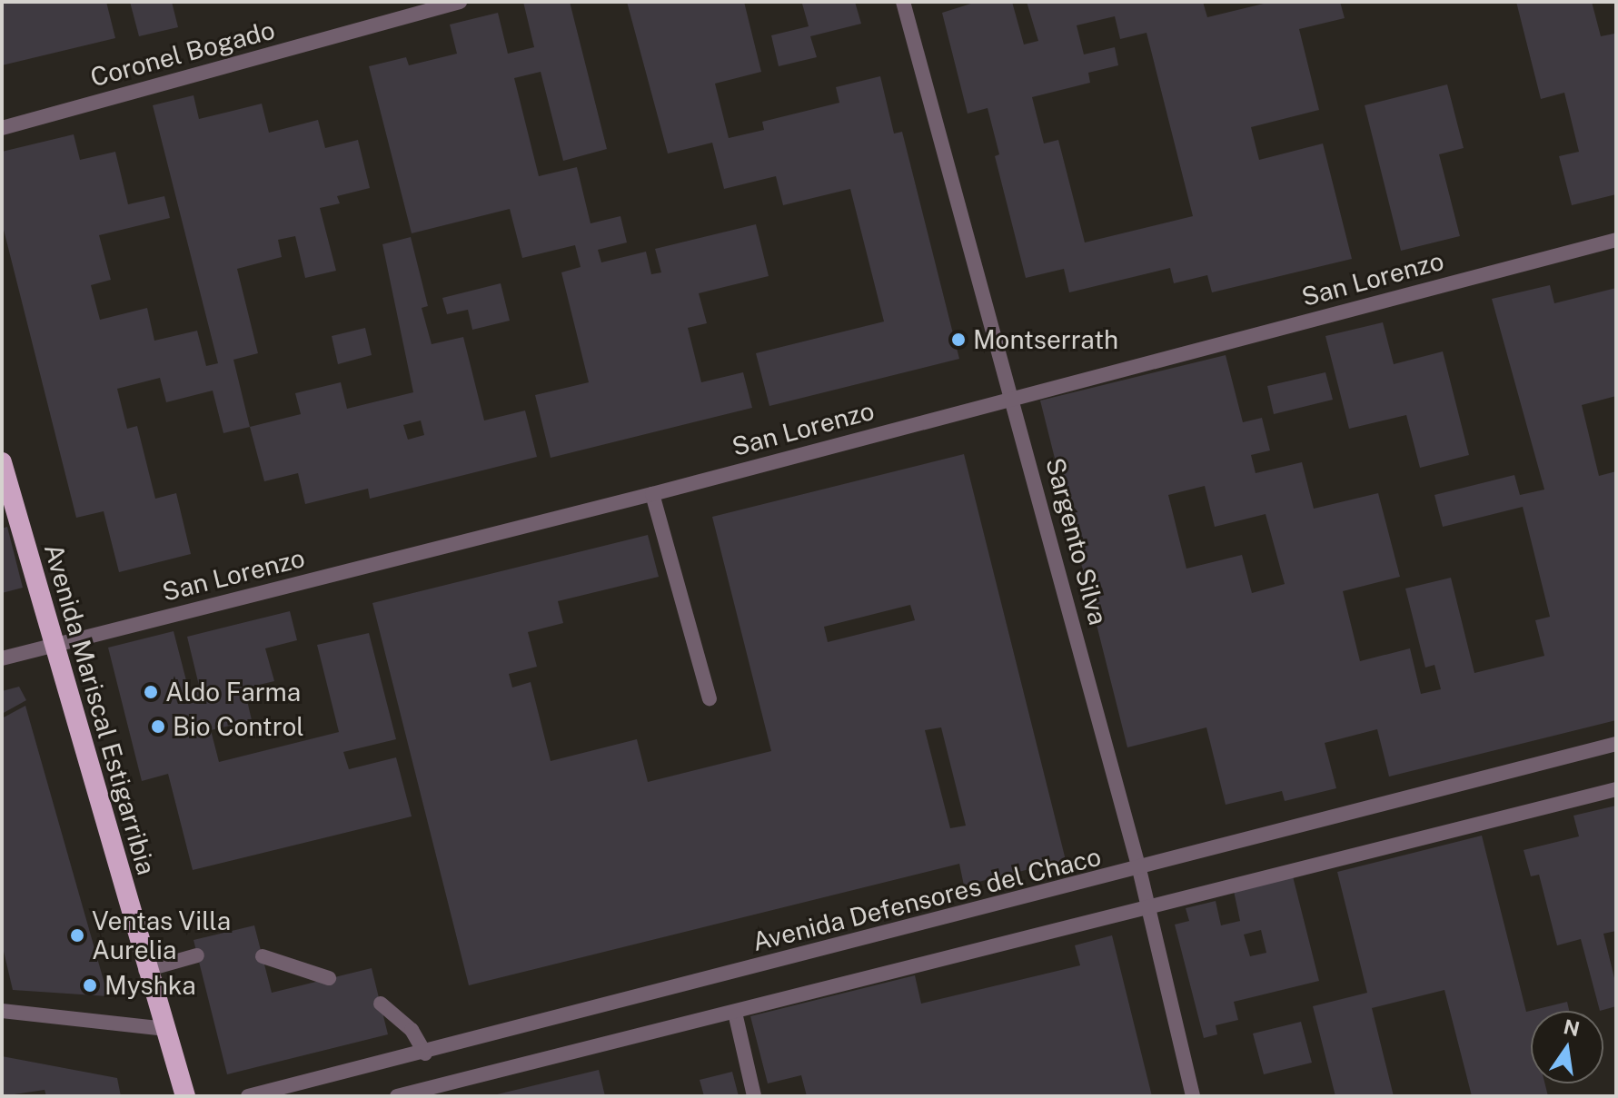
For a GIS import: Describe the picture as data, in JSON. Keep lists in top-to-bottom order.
{
  "streets": {
    "highway": ["Avenida Mariscal Estigarribia"],
    "street": [
      "Coronel Bogado",
      "San Lorenzo",
      "Sargento Silva",
      "Avenida Defensores del Chaco"
    ]
  },
  "crossings": [
    ["San Lorenzo", "Sargento Silva"],
    ["San Lorenzo", "Avenida Mariscal Estigarribia"],
    ["Sargento Silva", "Avenida Defensores del Chaco"]
  ],
  "places": [
    "Montserrath",
    "Aldo Farma",
    "Bio Control",
    "Ventas Villa Aurelia",
    "Myshka"
  ],
  "north": "top"
}
